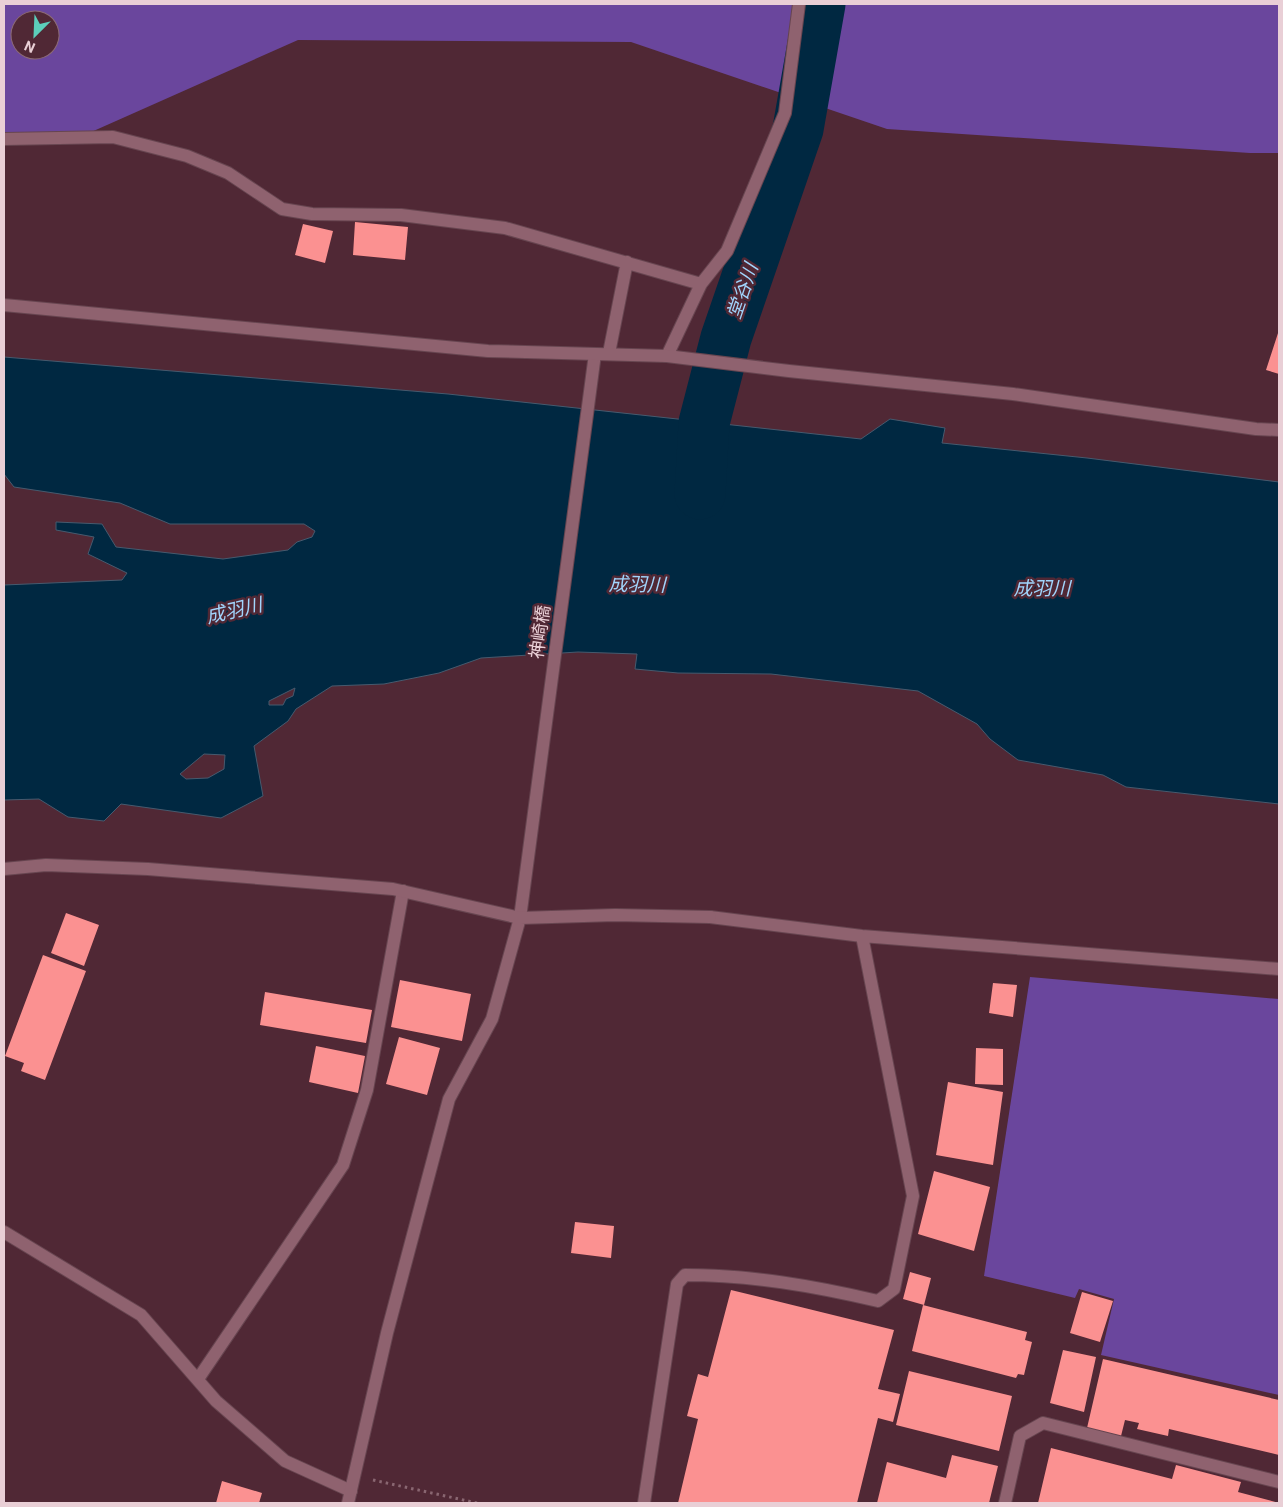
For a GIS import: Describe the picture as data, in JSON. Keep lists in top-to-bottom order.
{
  "streets": {
    "street": ["神崎橋"]
  },
  "water": ["堂谷川", "成羽川"],
  "north": "bottom left"
}
